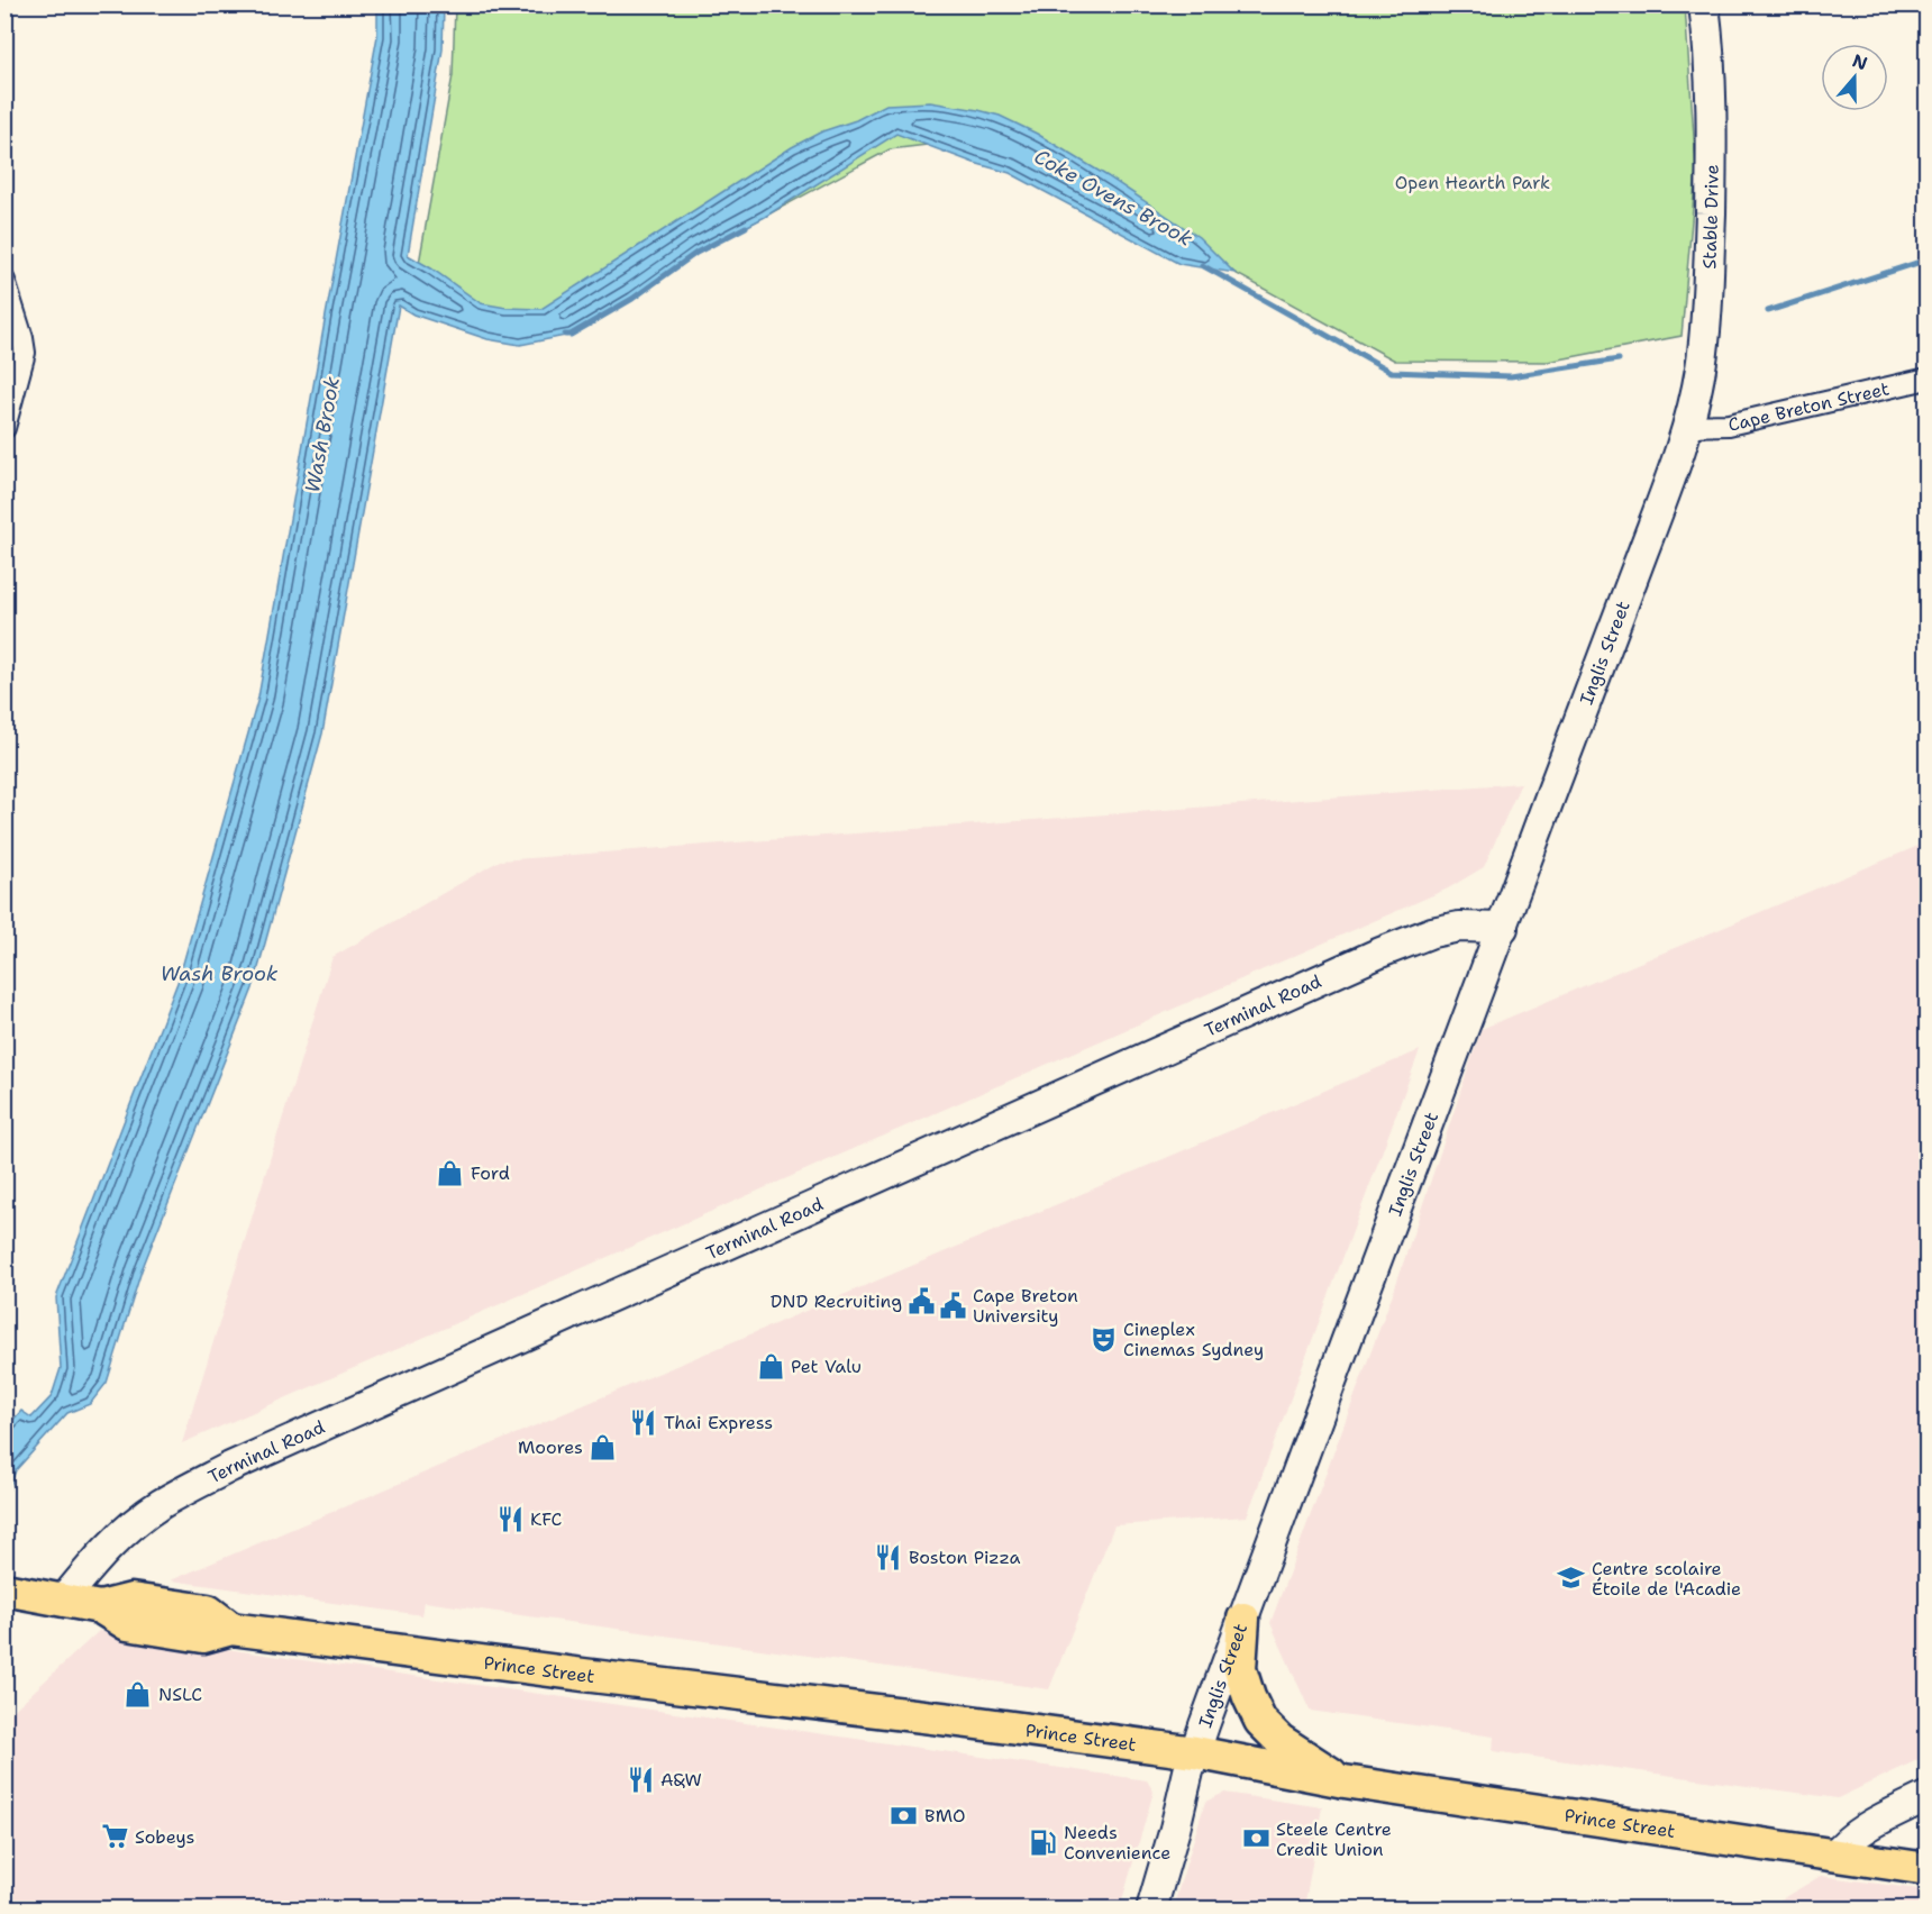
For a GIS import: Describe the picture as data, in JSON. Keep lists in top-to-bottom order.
{
  "streets": {
    "main road": ["Prince Street"],
    "street": [
      "Stable Drive",
      "Cape Breton Street",
      "Inglis Street",
      "Terminal Road"
    ]
  },
  "crossings": [
    ["Stable Drive", "Cape Breton Street"],
    ["Stable Drive", "Inglis Street"],
    ["Cape Breton Street", "Inglis Street"],
    ["Inglis Street", "Terminal Road"],
    ["Inglis Street", "Prince Street"],
    ["Terminal Road", "Prince Street"]
  ],
  "water": ["Coke Ovens Brook", "Wash Brook"],
  "parks": ["Open Hearth Park"],
  "places": {
    "shop": [
      "Ford",
      "Pet Valu",
      "Moores",
      "NSLC"
    ],
    "public building": ["DND Recruiting", "Cape Breton University"],
    "theatre": ["Cineplex Cinemas Sydney"],
    "restaurant": [
      "Thai Express",
      "KFC",
      "Boston Pizza",
      "A&W"
    ],
    "school or university": ["Centre scolaire Étoile de l'Acadie"],
    "bank": ["BMO", "Steele Centre Credit Union"],
    "supermarket": ["Sobeys"],
    "fuel station": ["Needs Convenience"]
  },
  "north": "top"
}
